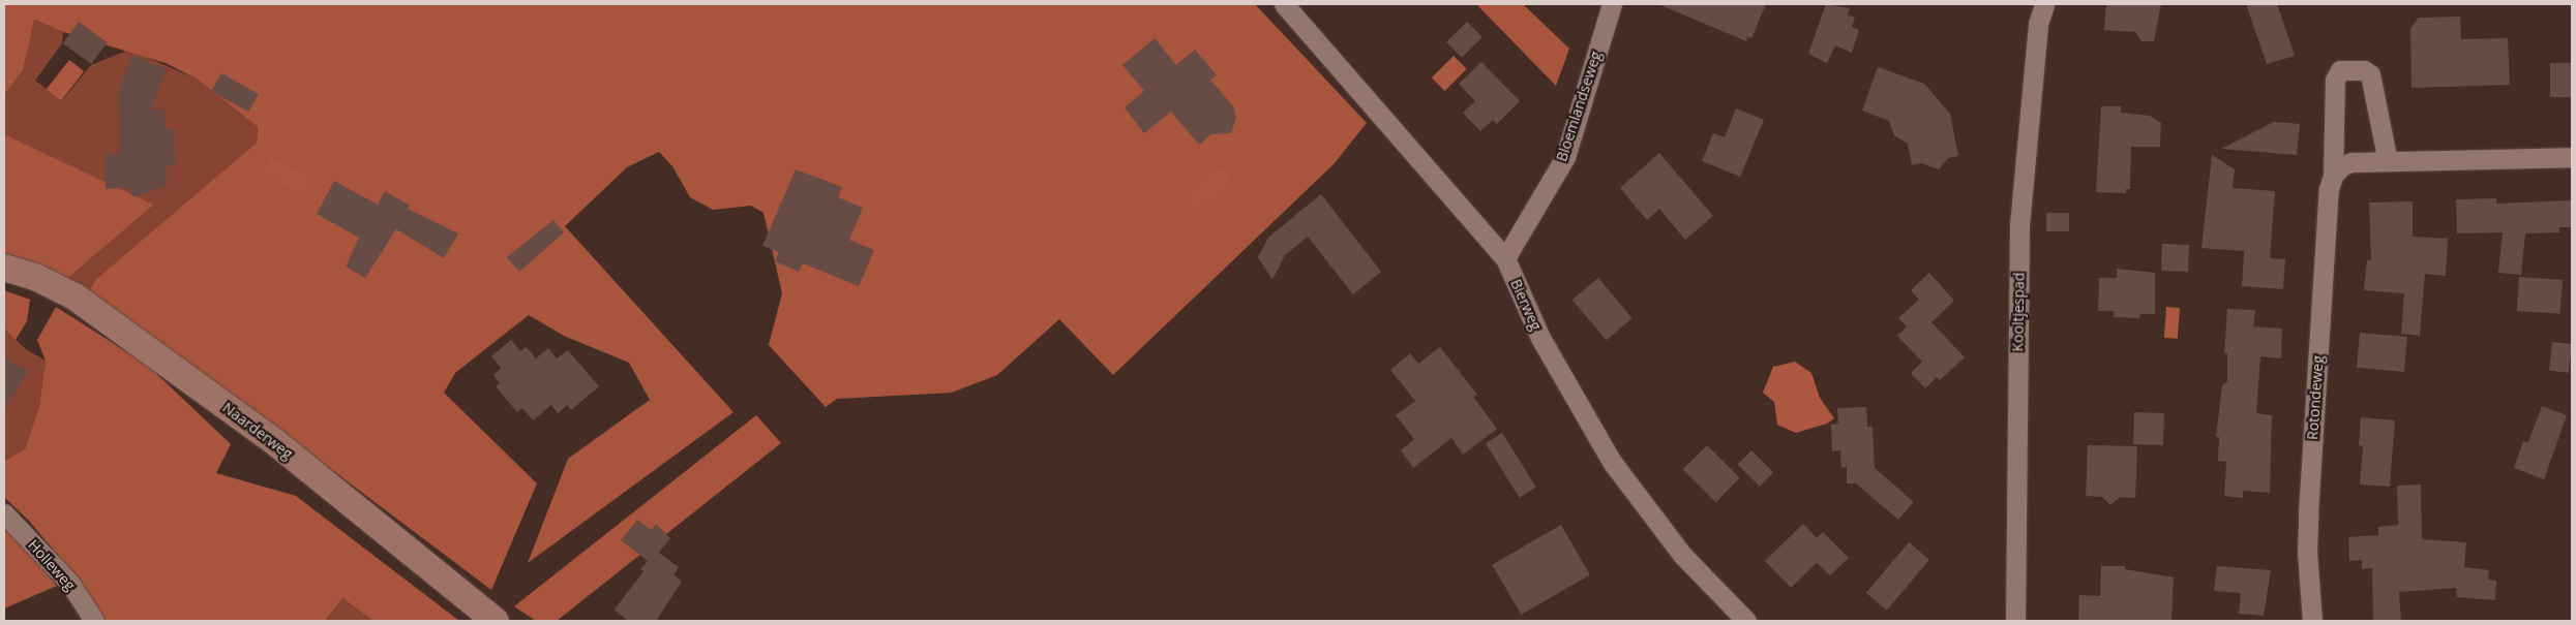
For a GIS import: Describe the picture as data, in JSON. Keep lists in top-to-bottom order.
{
  "streets": {
    "main road": ["Naarderweg"],
    "street": [
      "Bloemlandseweg",
      "Bierweg",
      "Kooltjespad",
      "Rotondeweg",
      "Holleweg"
    ]
  },
  "crossings": [
    ["Bloemlandseweg", "Bierweg"]
  ]
}
